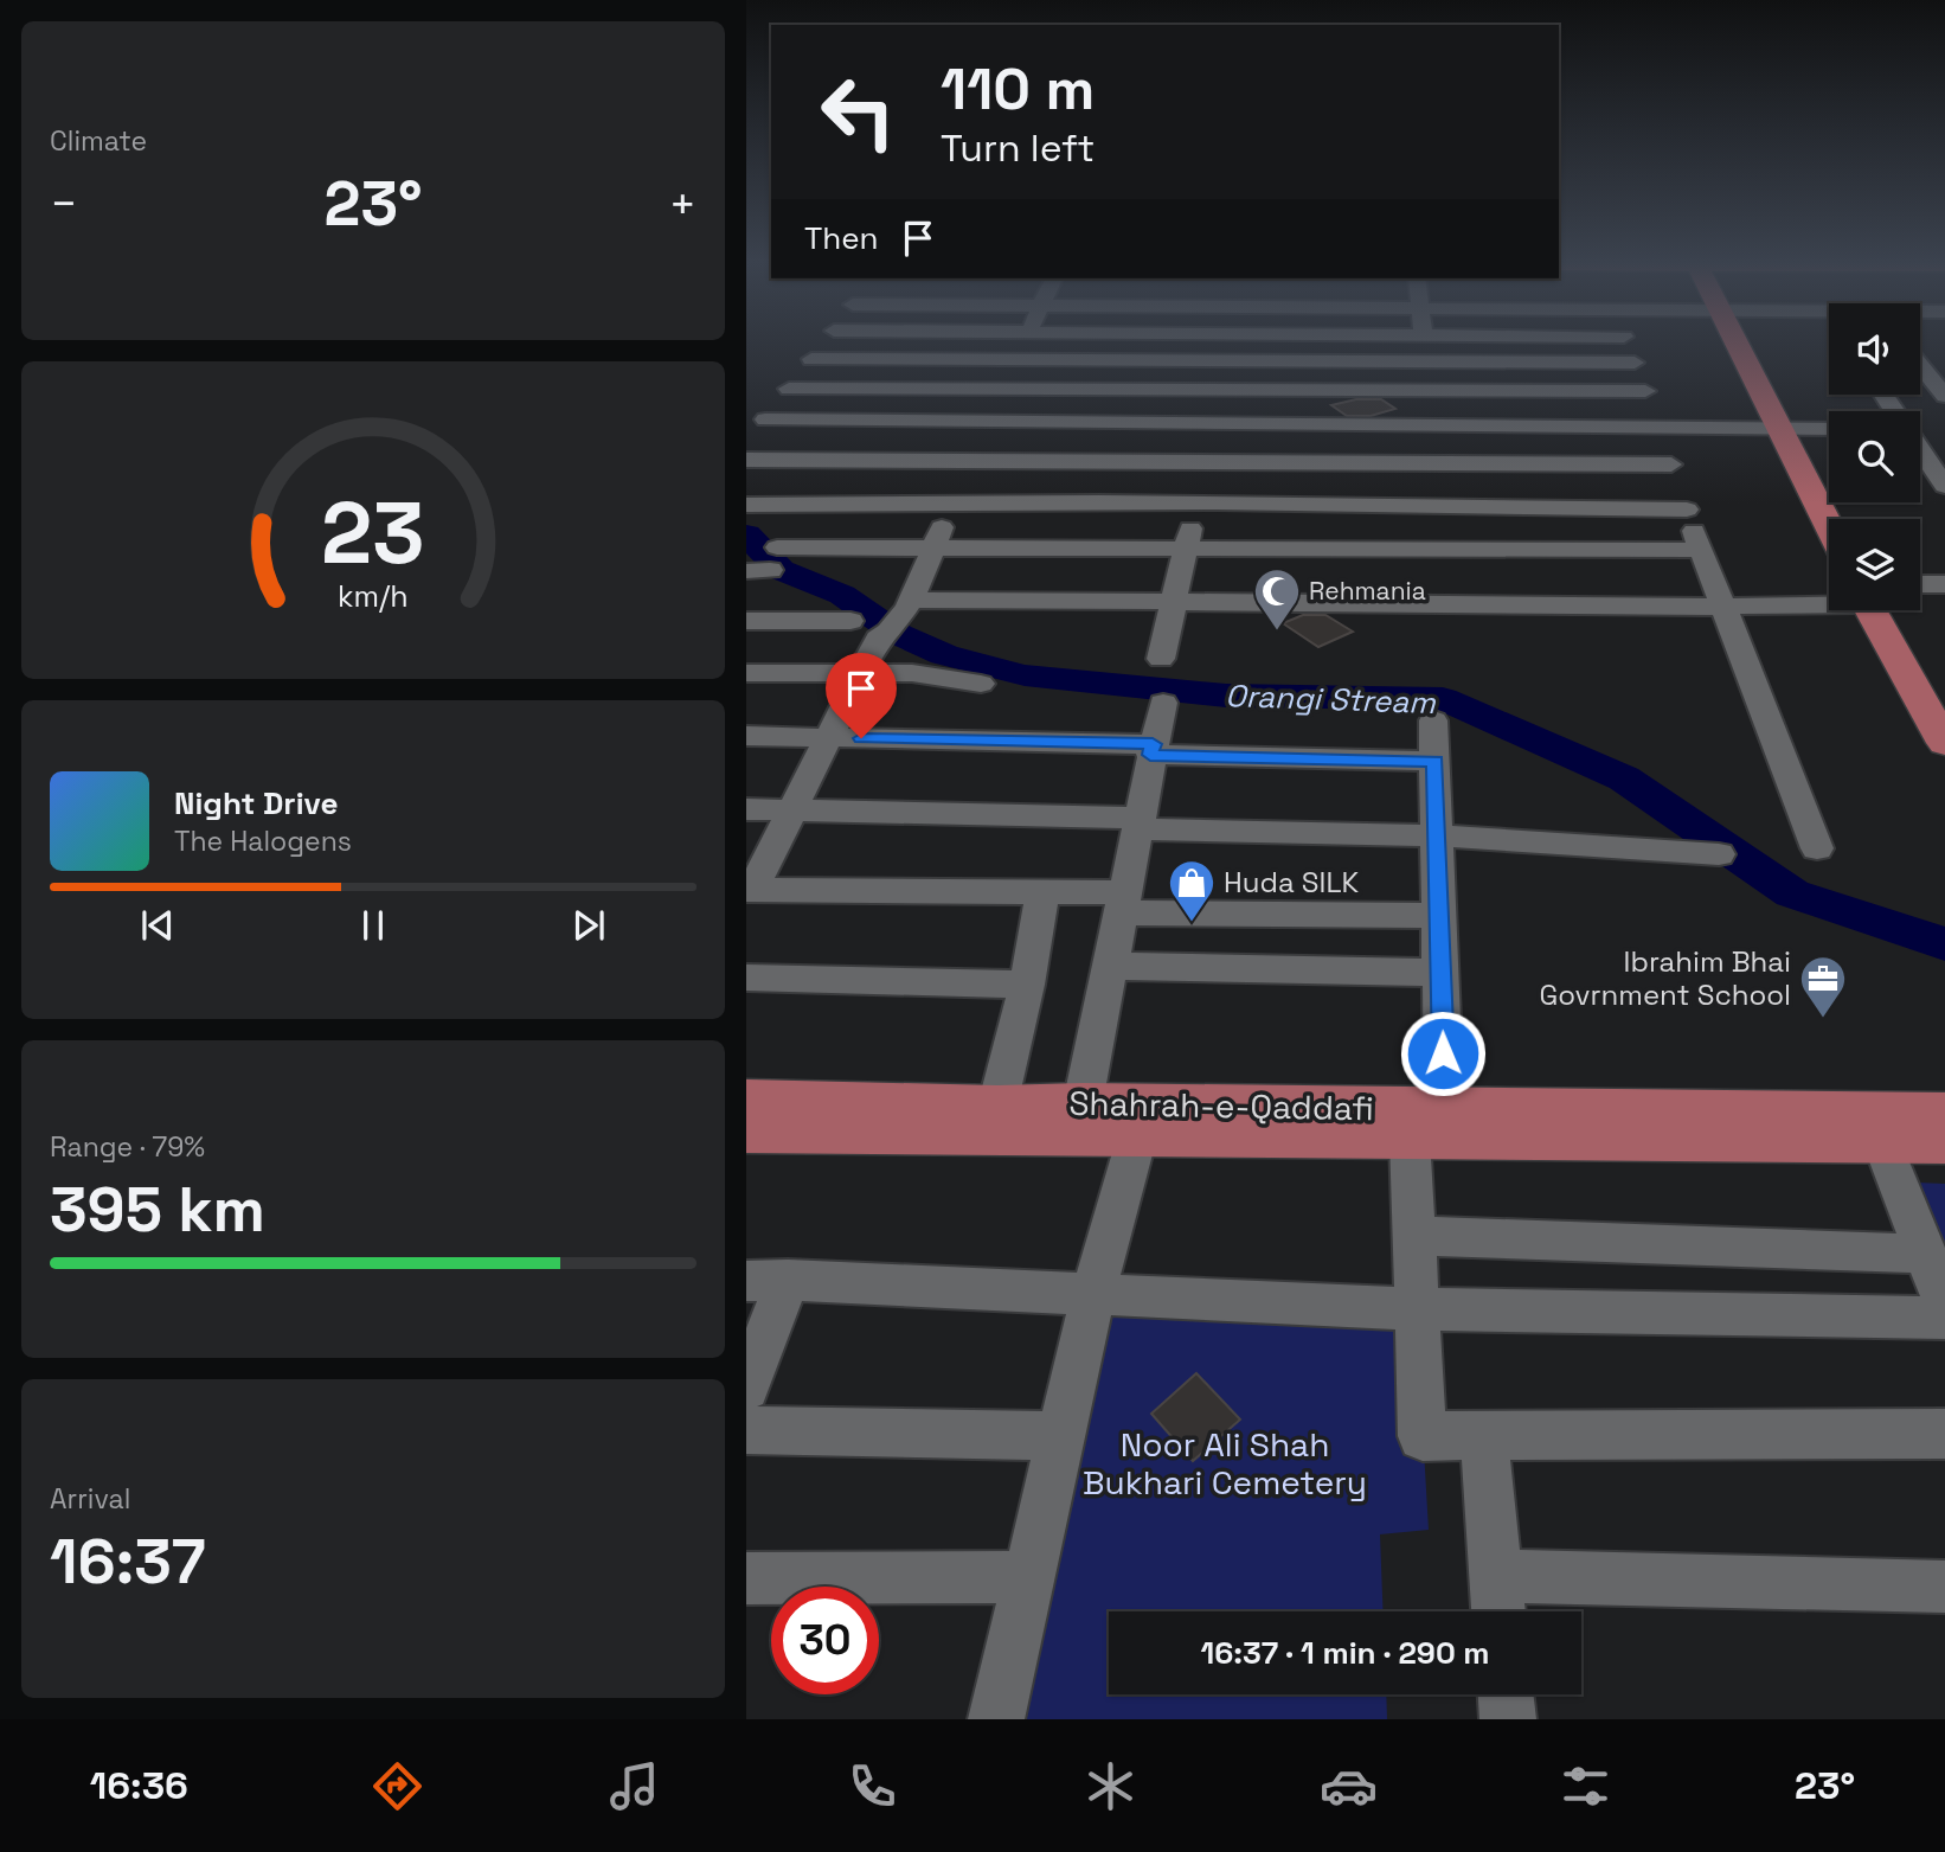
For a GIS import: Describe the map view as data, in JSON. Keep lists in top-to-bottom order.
{
  "streets": {
    "main road": ["Shahrah-e-Qaddafi"]
  },
  "water": ["Orangi Stream"],
  "parks": ["Noor Ali Shah Bukhari Cemetery"],
  "places": {
    "mosque": ["Rehmania"],
    "shop": ["Huda SILK"],
    "office": ["Ibrahim Bhai Govrnment School"]
  },
  "page": {
    "tile": [
      "Climate",
      ["Range · 79%", "395 km"],
      ["Arrival", "16:37"]
    ],
    "turn": ["110 m", "Turn left"],
    "heat": ["−", "23°", "+"],
    "then": "Then",
    "song": ["Night Drive", "The Halogens"],
    "limit": "30",
    "trip": "16:37 · 1 min · 290 m",
    "tabs": ["16:36", "23°"],
    "gauge": ["23", "km/h"]
  }
}
